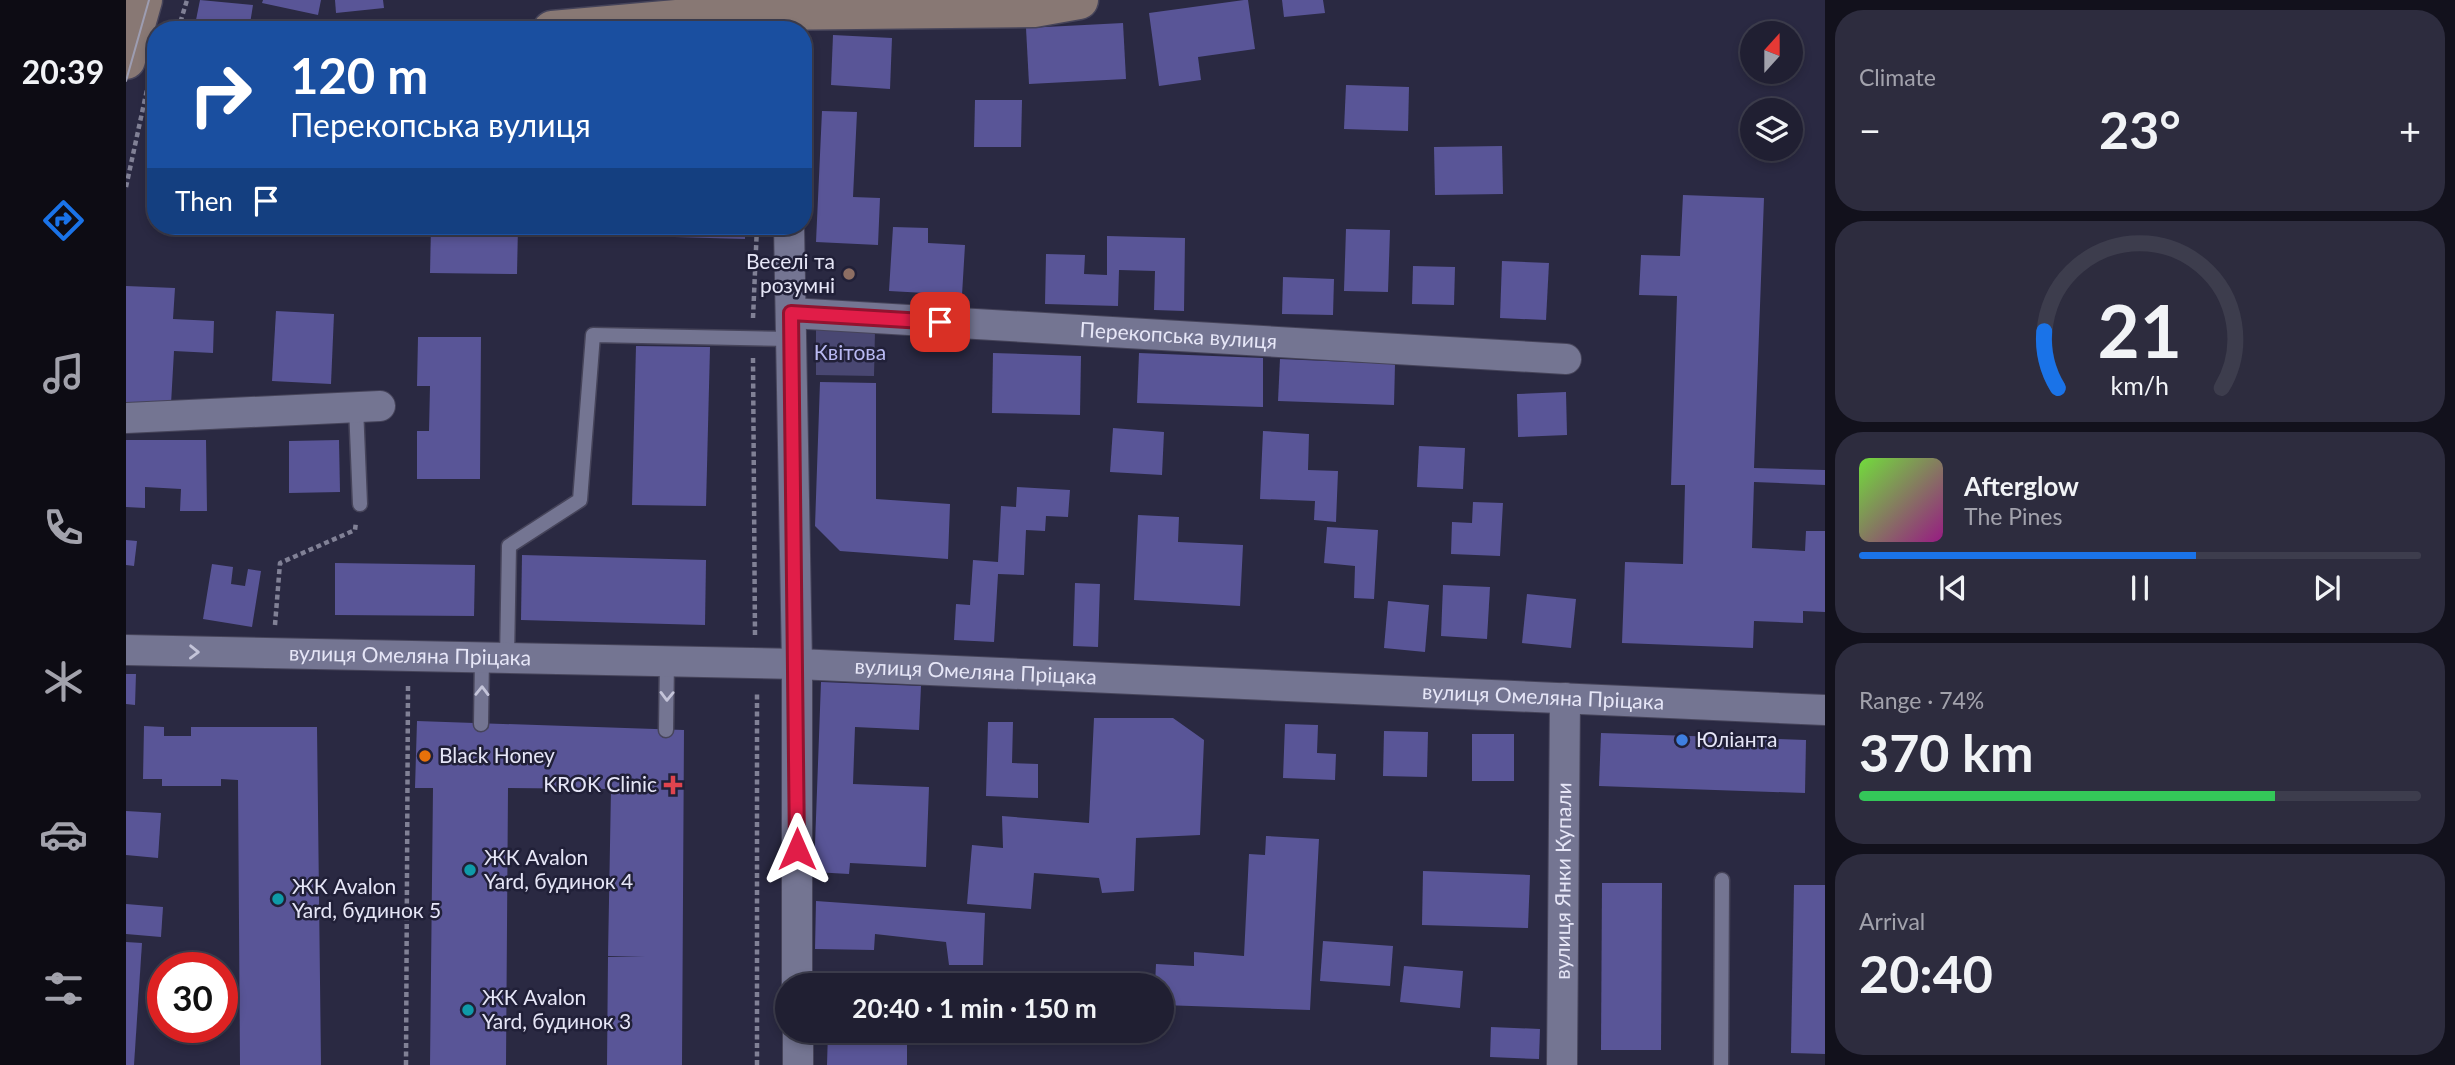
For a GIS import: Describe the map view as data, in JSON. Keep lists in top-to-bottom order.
{
  "streets": {
    "street": ["Перекопська вулиця", "вулиця Омеляна Пріцака", "вулиця Янки Купали"]
  },
  "crossings": [
    ["вулиця Омеляна Пріцака", "вулиця Янки Купали"]
  ],
  "parks": ["Квітова"],
  "places": {
    "other": [
      "Веселі та розумні",
      "Юліанта",
      "Black Honey",
      "ЖК Avalon Yard, будинок 4",
      "ЖК Avalon Yard, будинок 5",
      "ЖК Avalon Yard, будинок 3"
    ],
    "health": ["KROK Clinic"]
  },
  "north": "top",
  "page": {
    "tabs": "20:39",
    "tile": [
      "Climate",
      ["Range · 74%", "370 km"],
      ["Arrival", "20:40"]
    ],
    "turn": ["120 m", "Перекопська вулиця"],
    "heat": ["−", "23°", "+"],
    "then": "Then",
    "song": ["Afterglow", "The Pines"],
    "limit": "30",
    "trip": "20:40 · 1 min · 150 m",
    "gauge": ["21", "km/h"]
  }
}
